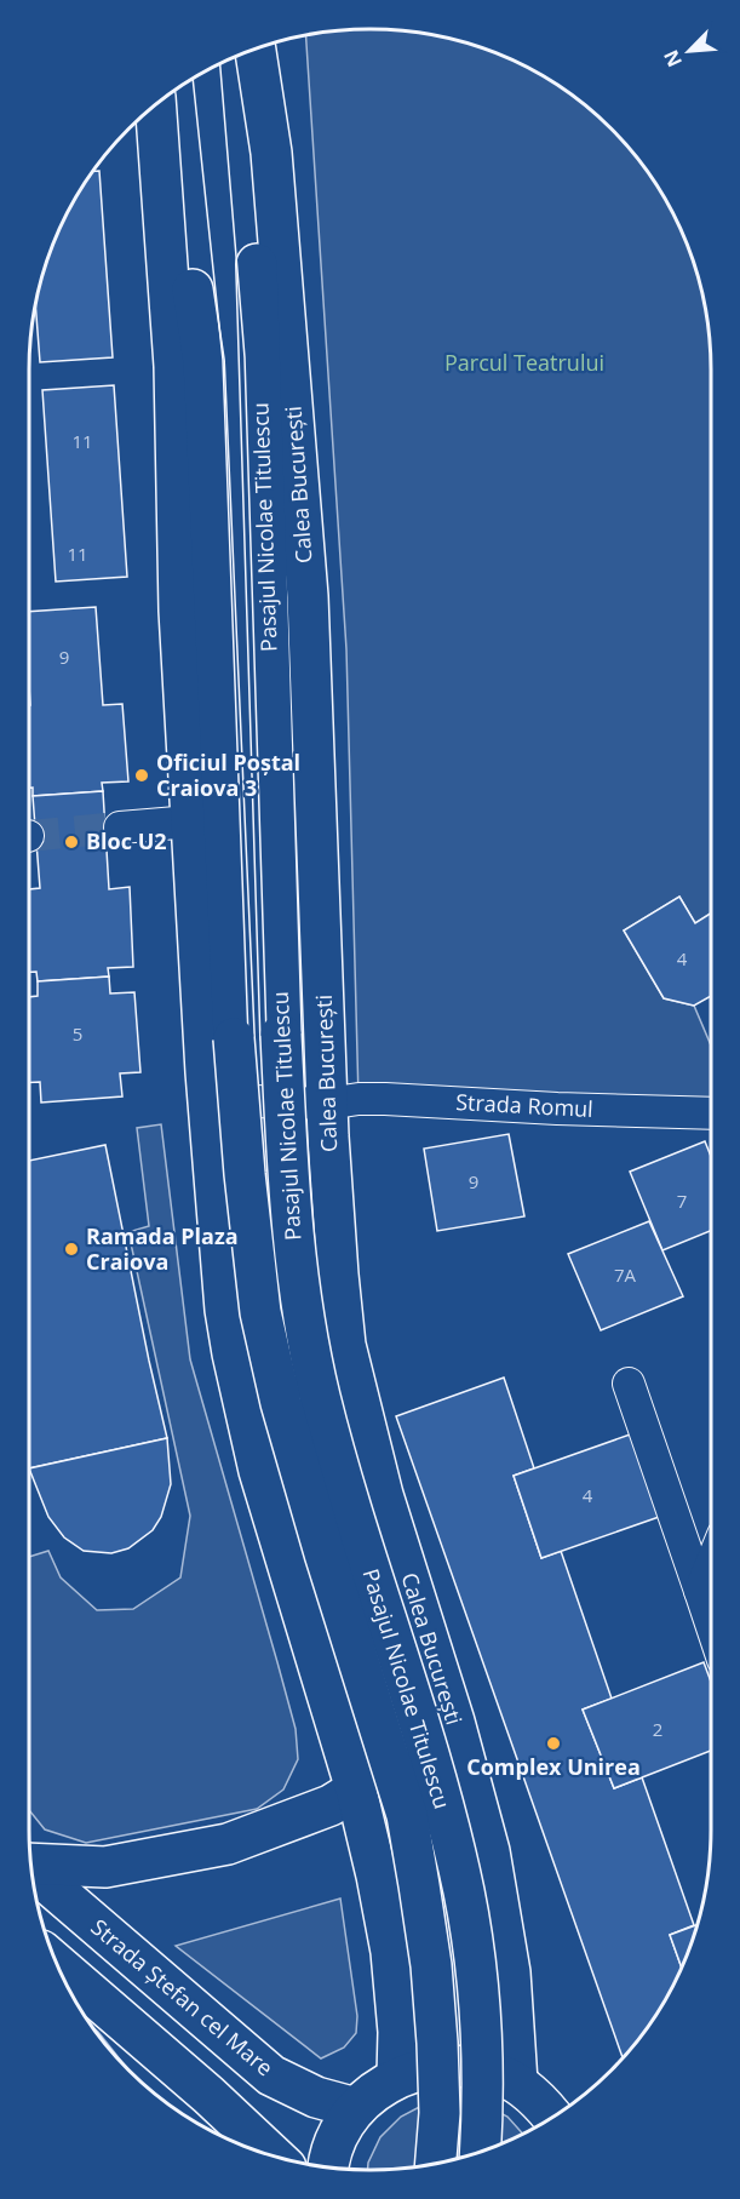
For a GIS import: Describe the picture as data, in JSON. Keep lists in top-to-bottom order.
{
  "streets": {
    "main road": ["Calea București", "Pasajul Nicolae Titulescu", "Strada Ștefan cel Mare"],
    "street": ["Strada Romul"]
  },
  "crossings": [
    ["Calea București", "Strada Romul"]
  ],
  "parks": ["Parcul Teatrului"],
  "places": [
    "Oficiul Poștal Craiova 3",
    "Bloc U2",
    "Ramada Plaza Craiova",
    "Complex Unirea"
  ],
  "house_numbers": [
    "11",
    "11",
    "9",
    "4",
    "5",
    "9",
    "7",
    "7A",
    "4",
    "2"
  ],
  "north": "bottom left"
}
